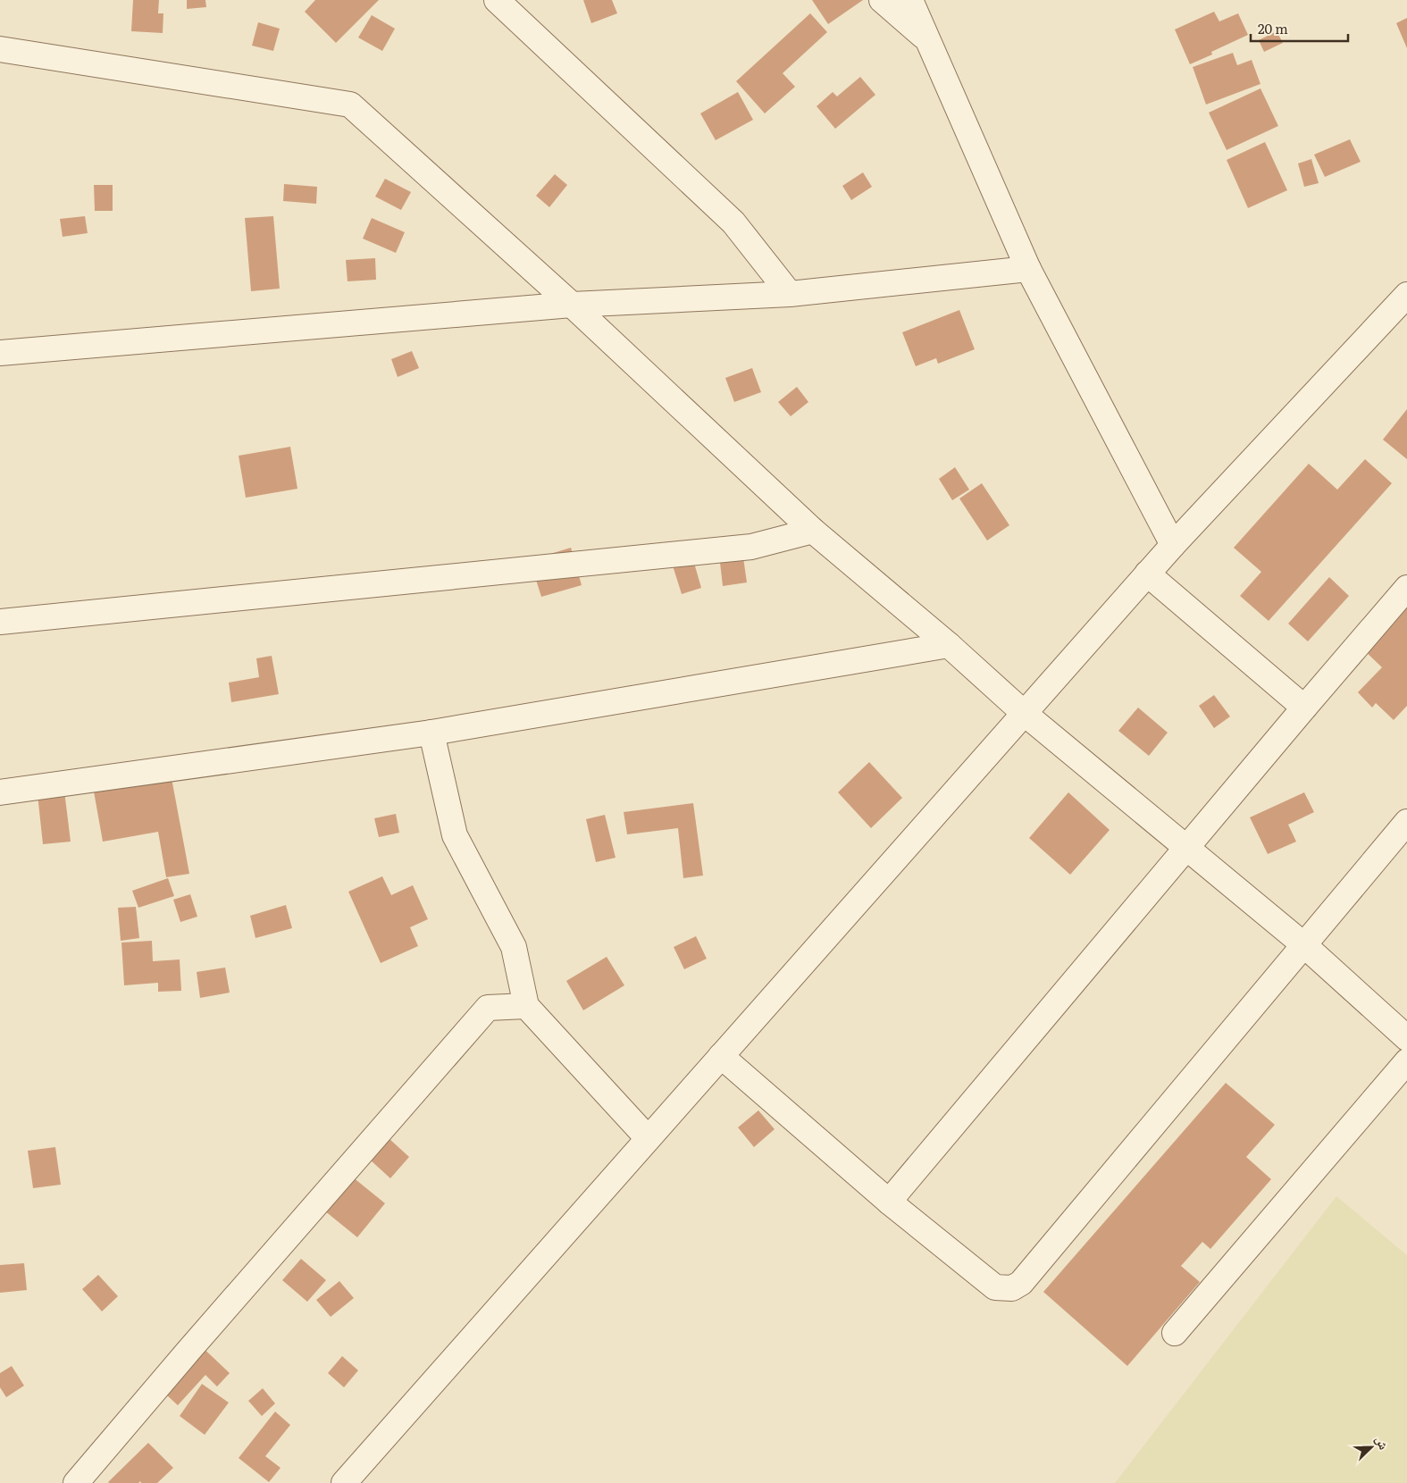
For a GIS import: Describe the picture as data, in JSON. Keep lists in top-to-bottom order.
{
  "scale_bar": "20 m",
  "north": "top right"
}
